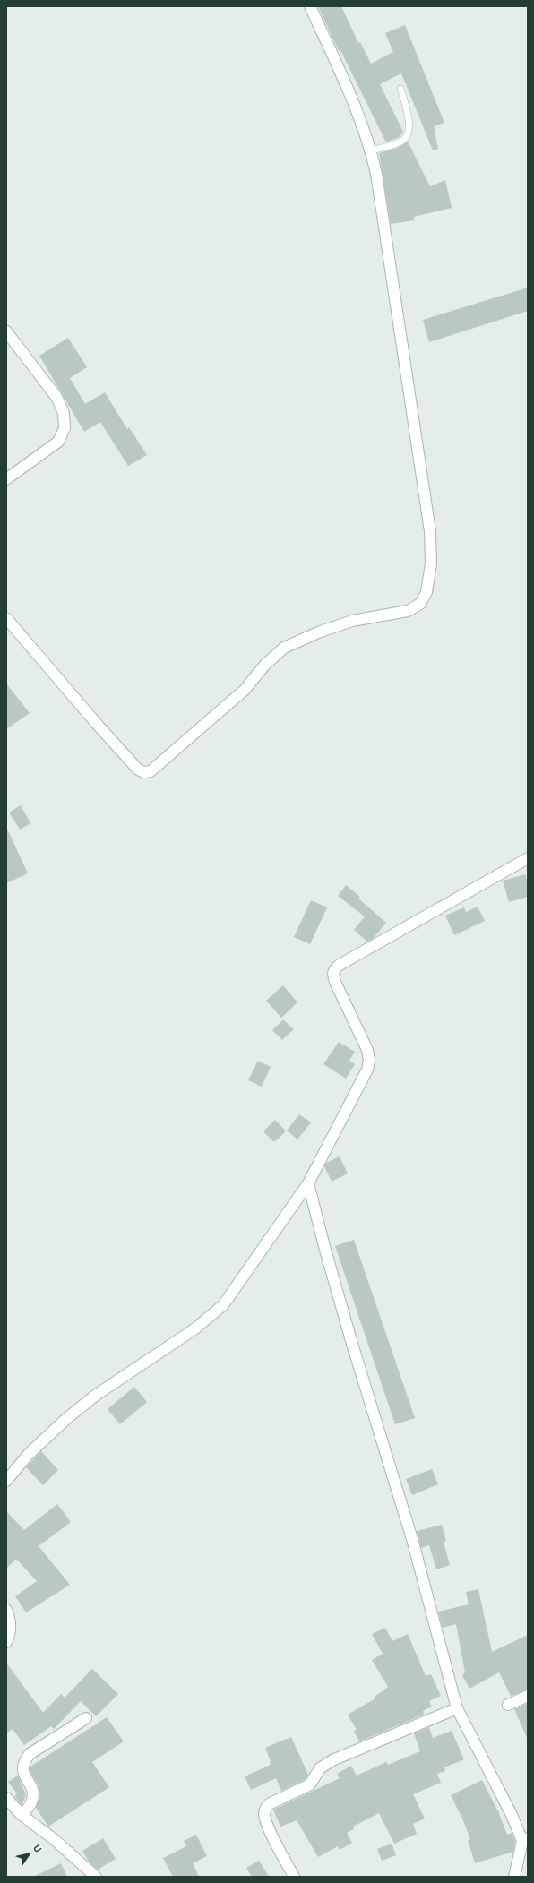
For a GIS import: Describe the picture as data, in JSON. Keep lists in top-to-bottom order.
{
  "north": "top right"
}
